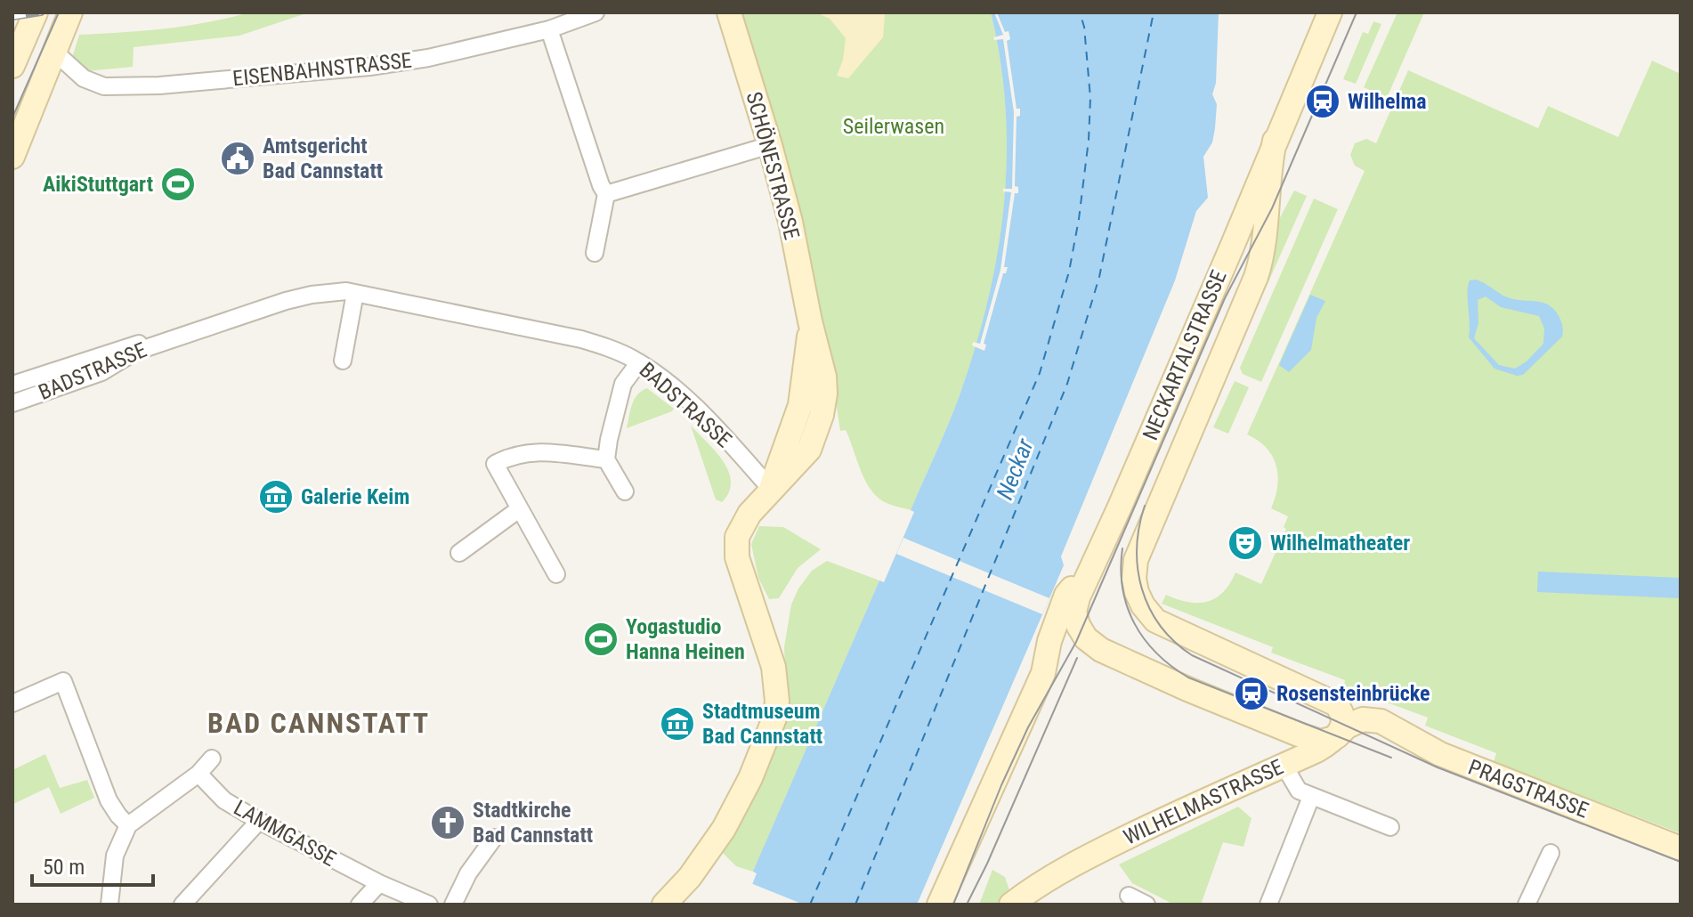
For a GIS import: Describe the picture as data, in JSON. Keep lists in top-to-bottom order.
{
  "streets": {
    "main road": [
      "SCHÖNESTRASSE",
      "NECKARTALSTRASSE",
      "PRAGSTRASSE",
      "WILHELMASTRASSE"
    ],
    "street": ["EISENBAHNSTRASSE", "BADSTRASSE", "LAMMGASSE"]
  },
  "crossings": [
    ["SCHÖNESTRASSE", "BADSTRASSE"],
    ["NECKARTALSTRASSE", "PRAGSTRASSE"],
    ["NECKARTALSTRASSE", "WILHELMASTRASSE"]
  ],
  "districts": ["BAD CANNSTATT"],
  "water": ["Neckar"],
  "parks": ["Seilerwasen"],
  "places": {
    "station": ["Wilhelma", "Rosensteinbrücke"],
    "public building": ["Amtsgericht Bad Cannstatt"],
    "sports": ["AikiStuttgart", "Yogastudio Hanna Heinen"],
    "museum": ["Galerie Keim", "Stadtmuseum Bad Cannstatt"],
    "theatre": ["Wilhelmatheater"],
    "church": ["Stadtkirche Bad Cannstatt"]
  },
  "scale_bar": "50 m"
}
